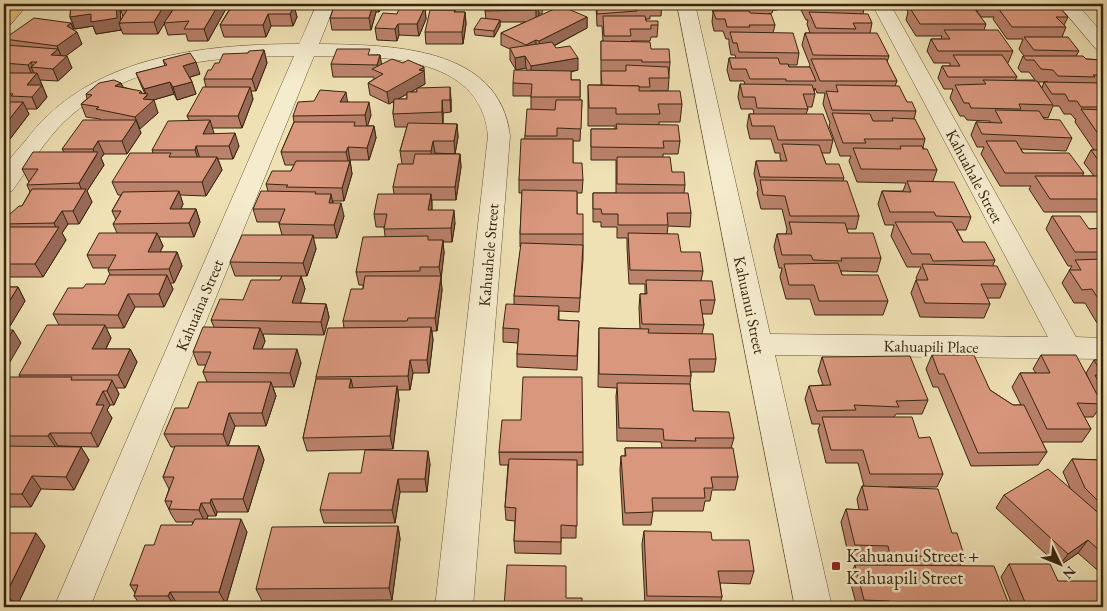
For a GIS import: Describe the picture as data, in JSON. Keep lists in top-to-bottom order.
{
  "streets": {
    "street": [
      "Kahuahale Street",
      "Kahuahele Street",
      "Kahuaina Street",
      "Kahuanui Street",
      "Kahuapili Place"
    ]
  },
  "crossings": [
    ["Kahuahale Street", "Kahuapili Place"],
    ["Kahuahele Street", "Kahuaina Street"],
    ["Kahuanui Street", "Kahuapili Place"]
  ],
  "places": {
    "transit": ["Kahuanui Street + Kahuapili Street"]
  },
  "north": "bottom right"
}
